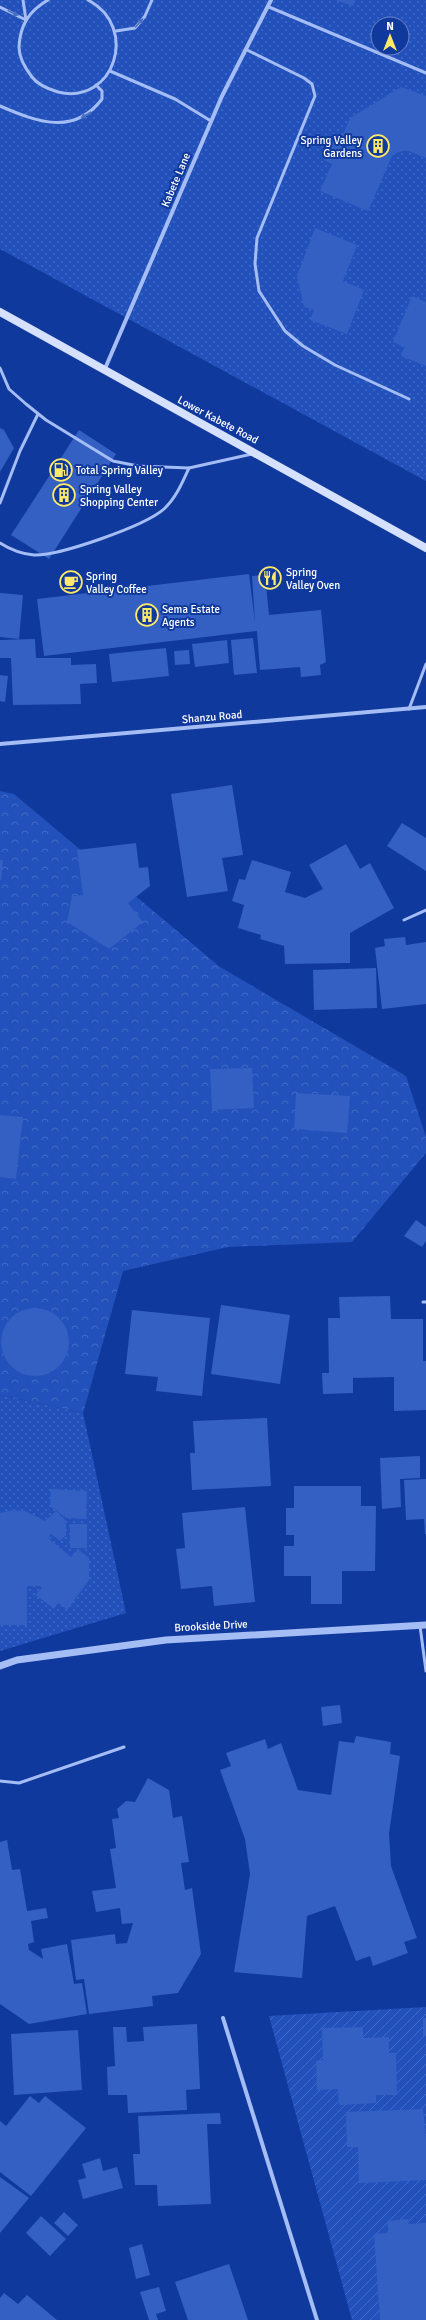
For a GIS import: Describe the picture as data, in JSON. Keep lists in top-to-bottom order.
{
  "streets": {
    "main road": ["Lower Kabete Road"],
    "street": ["Kabete Lane", "Shanzu Road", "Brookside Drive"]
  },
  "crossings": [
    ["Kabete Lane", "Lower Kabete Road"]
  ],
  "places": {
    "building": ["Spring Valley Gardens", "Spring Valley Shopping Center", "Sema Estate Agents"],
    "fuel station": ["Total Spring Valley"],
    "restaurant": ["Spring Valley Oven"],
    "cafe": ["Spring Valley Coffee"]
  },
  "north": "top"
}
